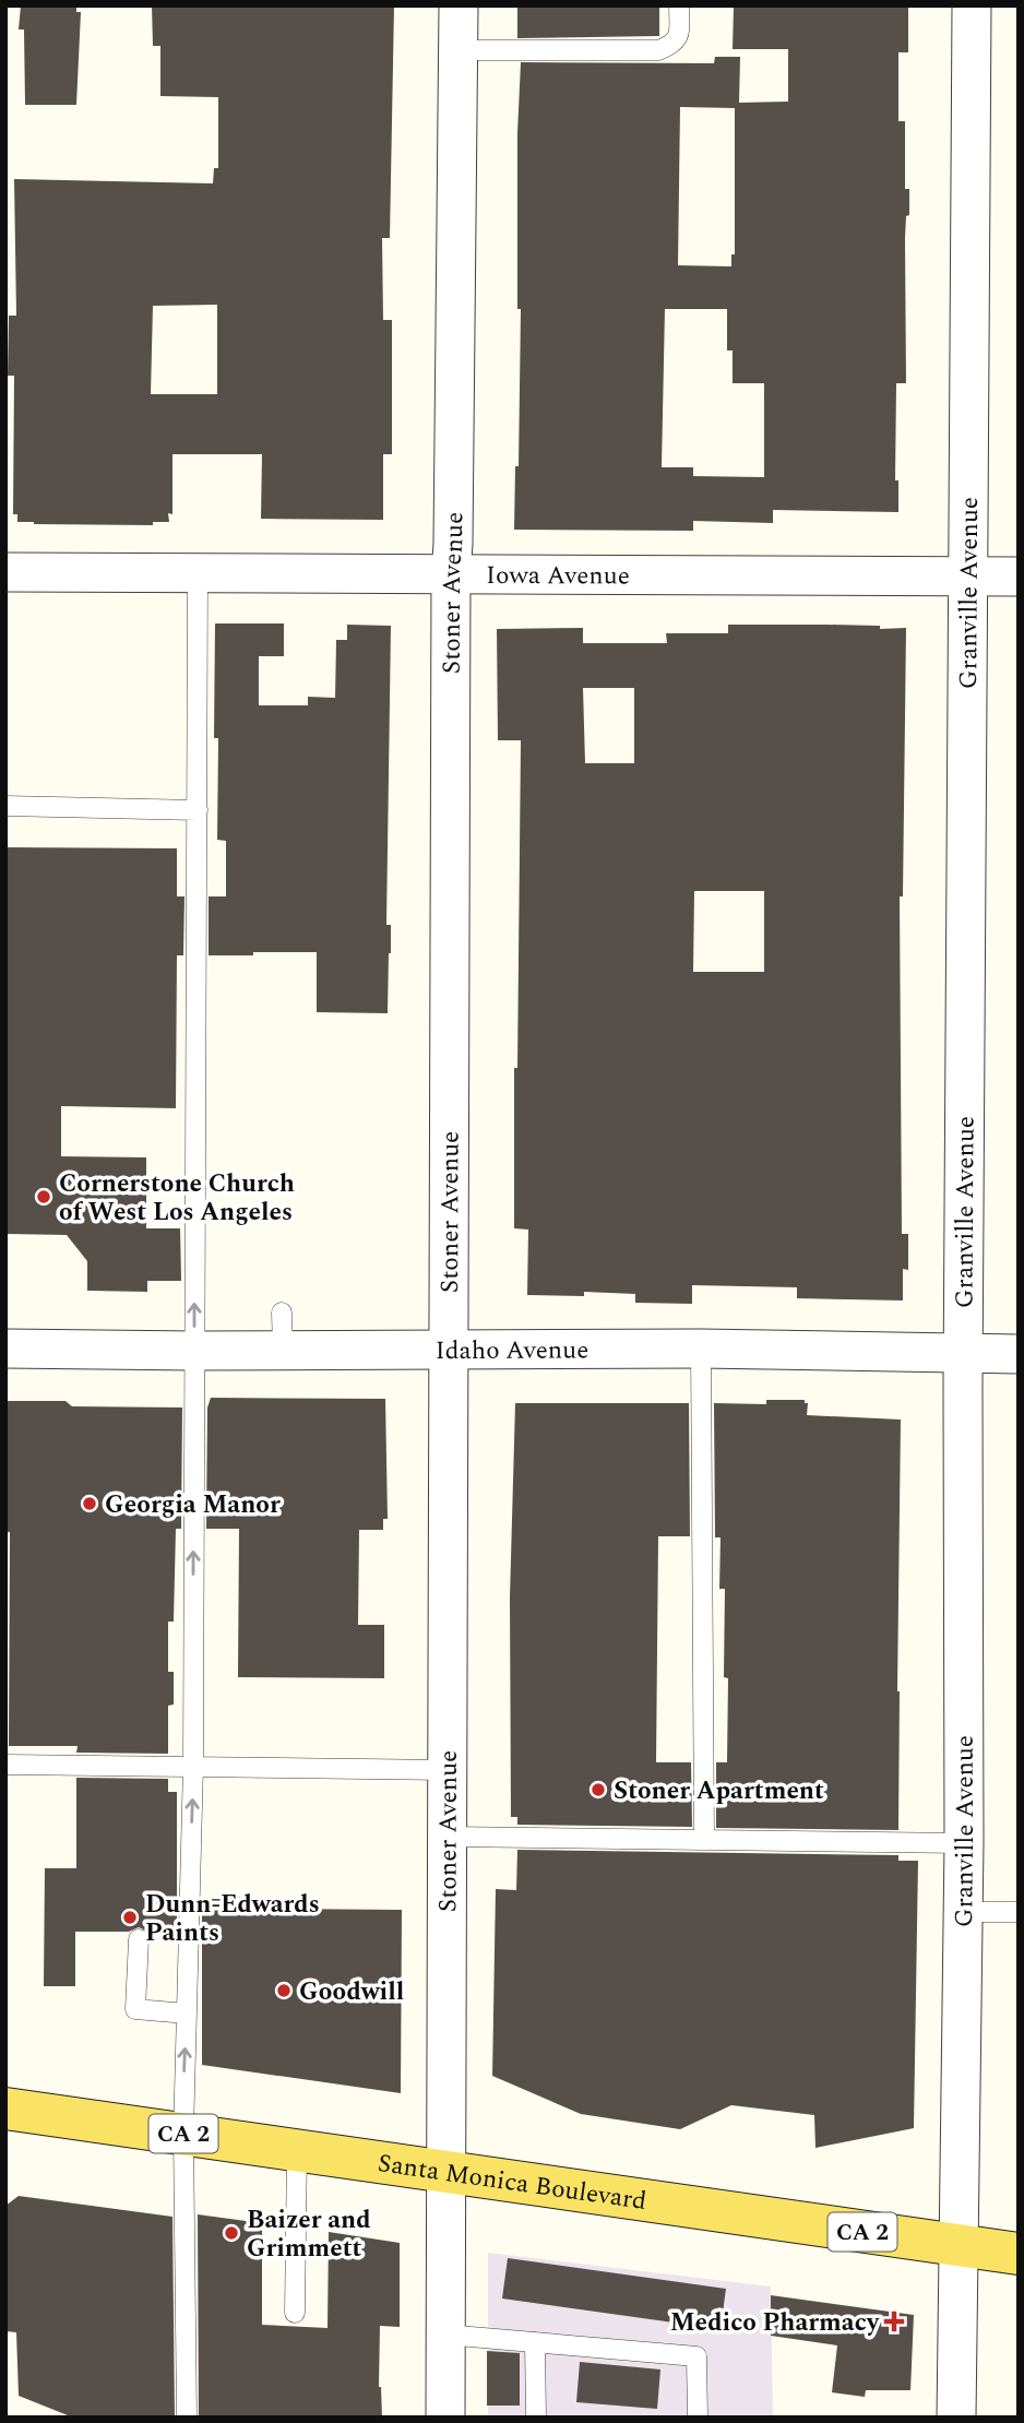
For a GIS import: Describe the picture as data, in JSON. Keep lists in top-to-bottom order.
{
  "streets": {
    "main road": ["CA 2", "Santa Monica Boulevard"],
    "street": [
      "Iowa Avenue",
      "Stoner Avenue",
      "Granville Avenue",
      "Idaho Avenue"
    ]
  },
  "crossings": [
    ["Iowa Avenue", "Stoner Avenue"],
    ["Iowa Avenue", "Granville Avenue"],
    ["Stoner Avenue", "Idaho Avenue"],
    ["Stoner Avenue", "Santa Monica Boulevard"],
    ["Granville Avenue", "Idaho Avenue"],
    ["Granville Avenue", "Santa Monica Boulevard"]
  ],
  "places": {
    "other": [
      "Cornerstone Church of West Los Angeles",
      "Georgia Manor",
      "Stoner Apartment",
      "Dunn-Edwards Paints",
      "Goodwill",
      "Baizer and Grimmett"
    ],
    "health": ["Medico Pharmacy"]
  }
}
